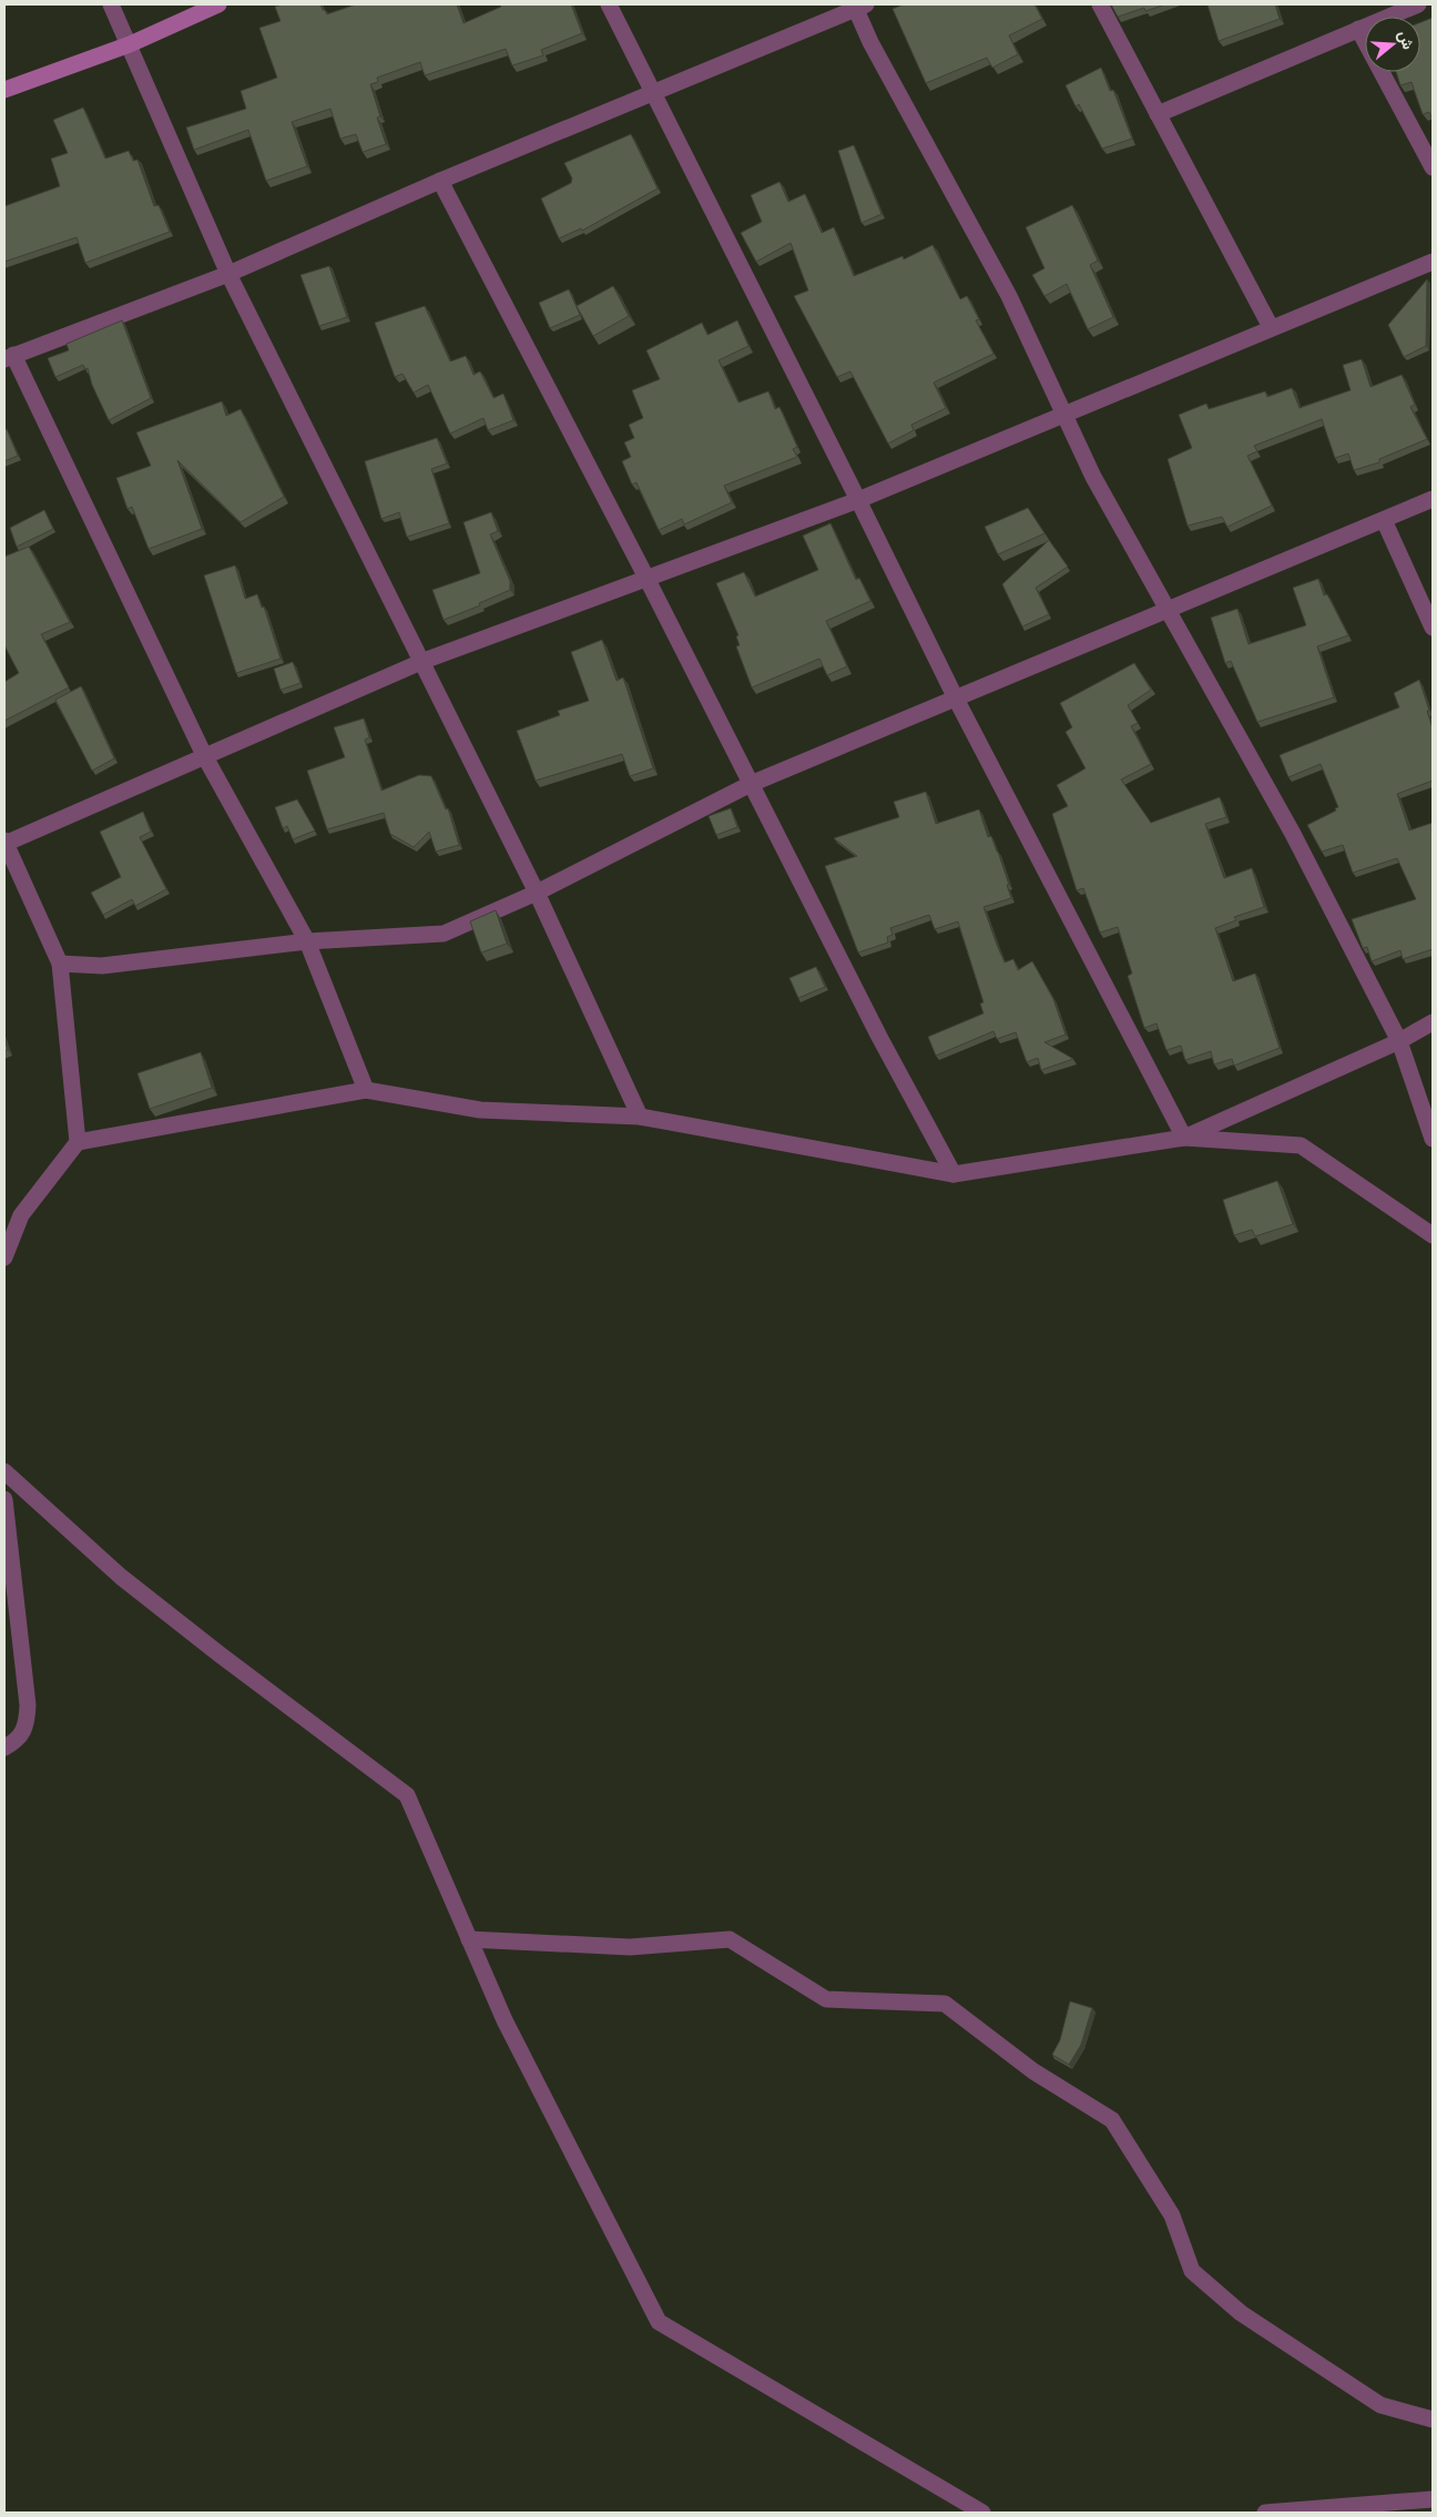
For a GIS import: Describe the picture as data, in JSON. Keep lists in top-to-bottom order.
{
  "north": "right"
}
